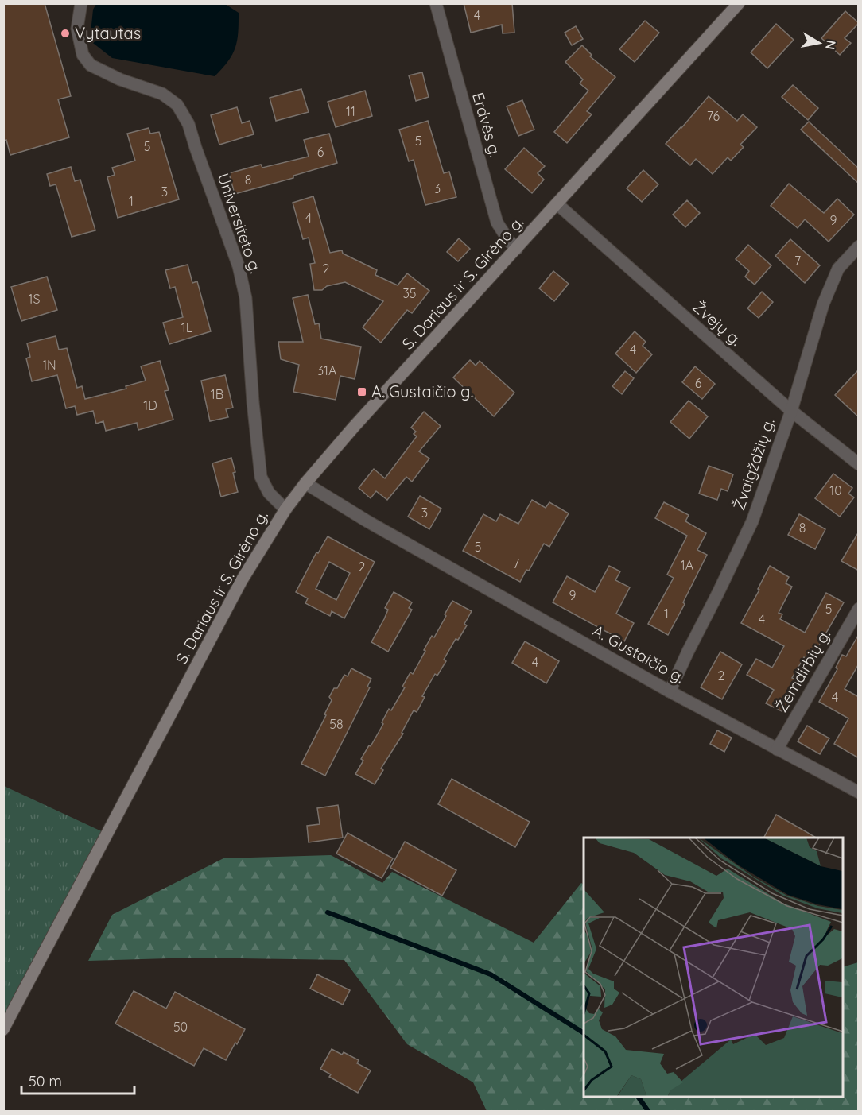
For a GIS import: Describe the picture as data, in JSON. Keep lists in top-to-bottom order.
{
  "streets": {
    "street": [
      "Erdvės g.",
      "Universiteto g.",
      "S. Dariaus ir S. Girėno g.",
      "Žvejų g.",
      "Žvaigždžių g.",
      "A. Gustaičio g.",
      "Žemdirbių g."
    ]
  },
  "crossings": [
    ["Erdvės g.", "S. Dariaus ir S. Girėno g."],
    ["Universiteto g.", "S. Dariaus ir S. Girėno g."],
    ["S. Dariaus ir S. Girėno g.", "Žvejų g."],
    ["S. Dariaus ir S. Girėno g.", "A. Gustaičio g."],
    ["Žvejų g.", "Žvaigždžių g."],
    ["Žvaigždžių g.", "A. Gustaičio g."],
    ["A. Gustaičio g.", "Žemdirbių g."]
  ],
  "places": {
    "other": ["Vytautas"],
    "transit": ["A. Gustaičio g."]
  },
  "house_numbers": [
    "4",
    "11",
    "76",
    "5",
    "5",
    "6",
    "8",
    "3",
    "3",
    "1",
    "4",
    "9",
    "7",
    "2",
    "35",
    "1S",
    "1L",
    "4",
    "1N",
    "31A",
    "6",
    "1B",
    "1D",
    "10",
    "3",
    "8",
    "5",
    "7",
    "1A",
    "2",
    "9",
    "5",
    "1",
    "4",
    "4",
    "2",
    "4",
    "58",
    "50"
  ],
  "scale_bar": "50 m",
  "north": "right"
}
